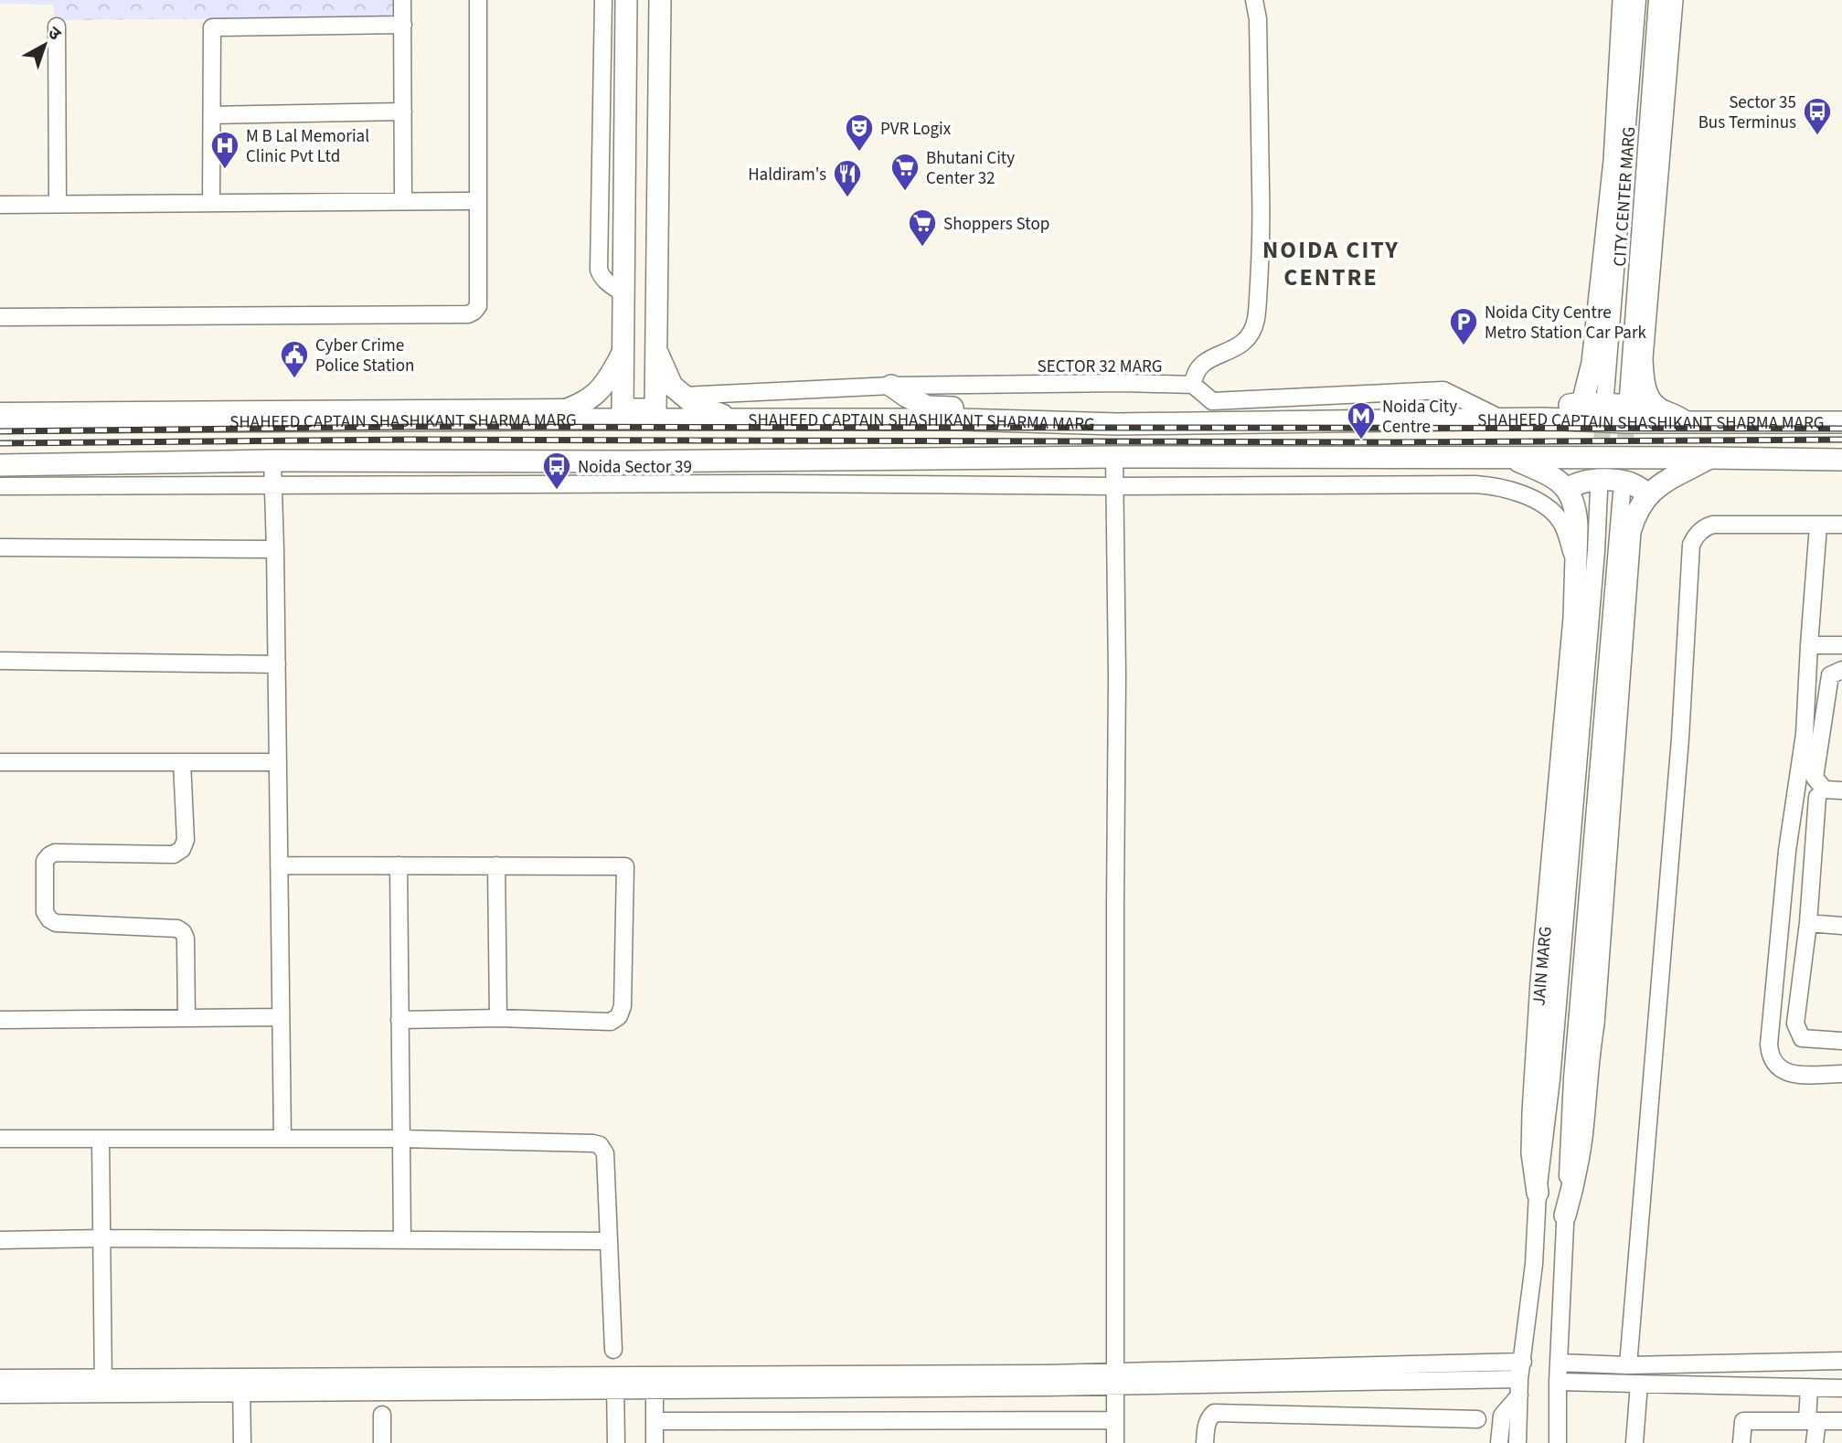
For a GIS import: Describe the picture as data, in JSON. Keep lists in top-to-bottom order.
{
  "streets": {
    "main road": ["SHAHEED CAPTAIN SHASHIKANT SHARMA MARG"],
    "street": ["CITY CENTER MARG", "SECTOR 32 MARG", "JAIN MARG"]
  },
  "districts": ["NOIDA CITY CENTRE"],
  "places": {
    "bus stop": ["Sector 35 Bus Terminus", "Noida Sector 39"],
    "theatre": ["PVR Logix"],
    "hospital": ["M B Lal Memorial Clinic Pvt Ltd"],
    "supermarket": ["Bhutani City Center 32", "Shoppers Stop"],
    "restaurant": ["Haldiram's"],
    "parking": ["Noida City Centre Metro Station Car Park"],
    "public building": ["Cyber Crime Police Station"],
    "metro station": ["Noida City Centre"]
  },
  "north": "top right"
}
